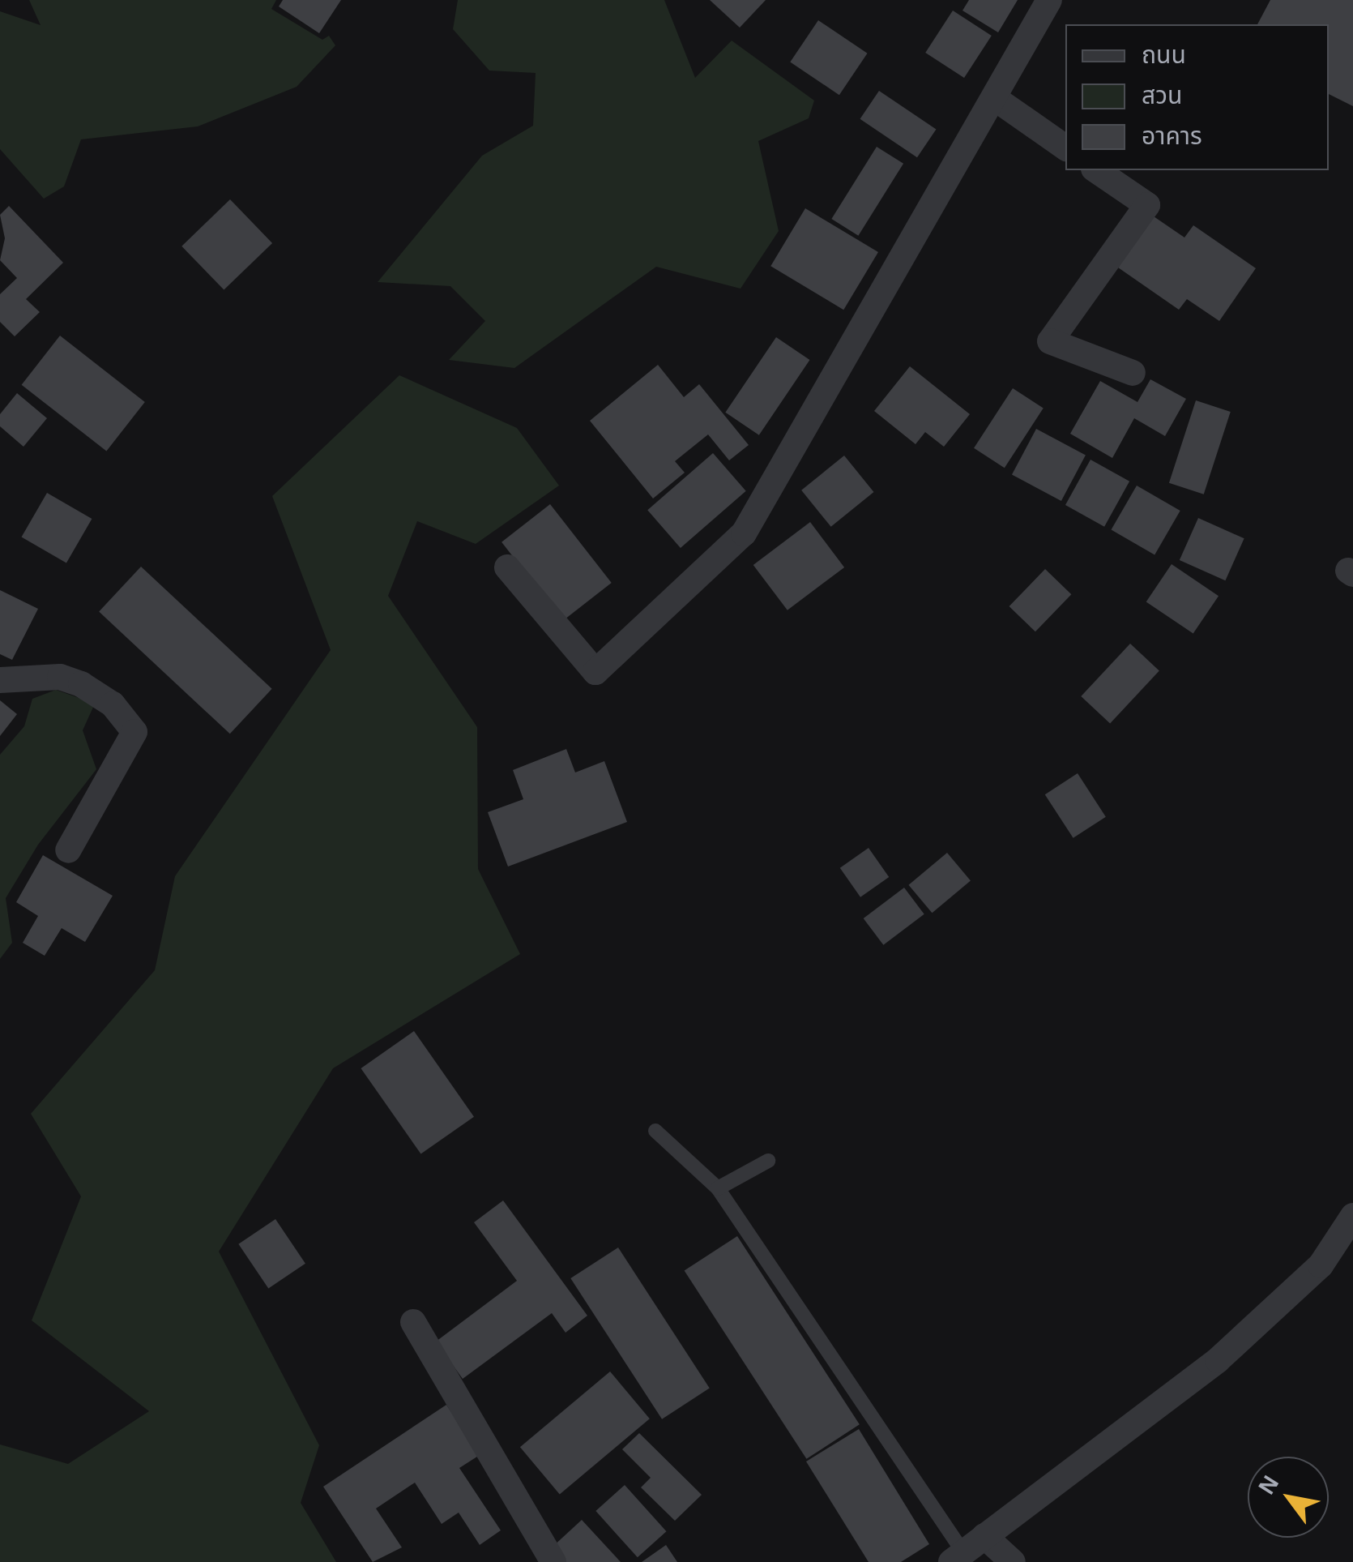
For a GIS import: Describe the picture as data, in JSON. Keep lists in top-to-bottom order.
{
  "legend": ["ถนน", "สวน", "อาคาร"],
  "north": "top left"
}
